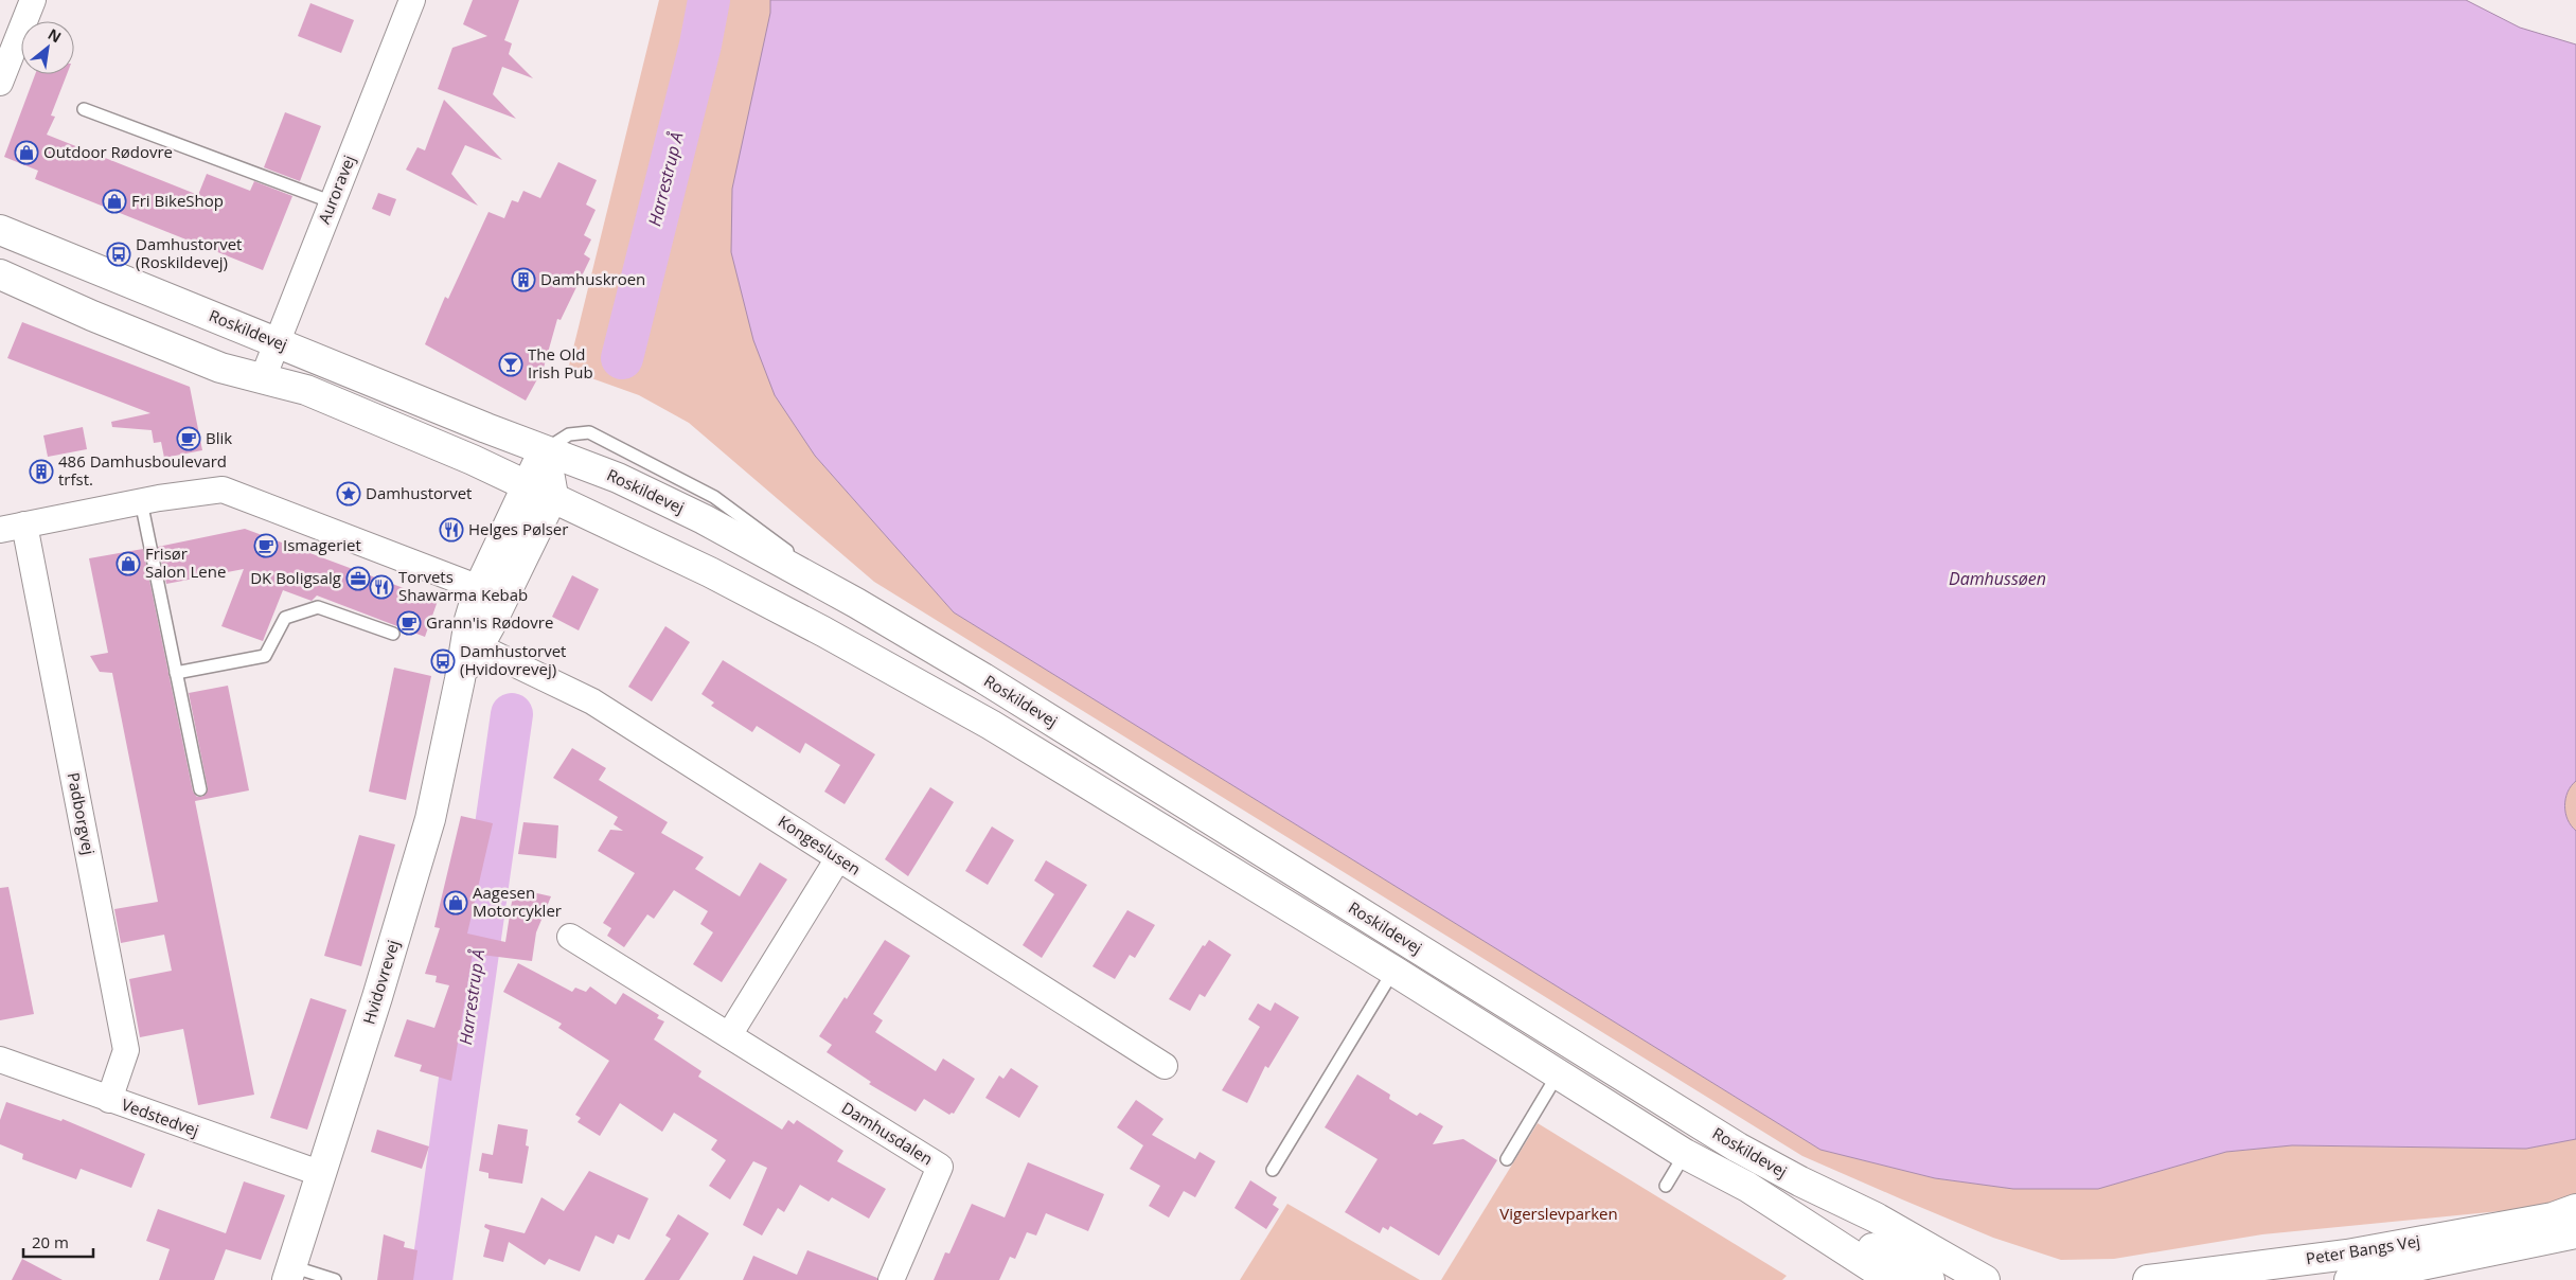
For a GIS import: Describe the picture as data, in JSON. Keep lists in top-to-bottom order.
{
  "streets": {
    "main road": ["Roskildevej", "Hvidovrevej", "Peter Bangs Vej"],
    "street": [
      "Auroravej",
      "Padborgvej",
      "Kongeslusen",
      "Vedstedvej",
      "Damhusdalen"
    ]
  },
  "crossings": [
    ["Auroravej", "Roskildevej"],
    ["Roskildevej", "Hvidovrevej"],
    ["Padborgvej", "Vedstedvej"],
    ["Kongeslusen", "Hvidovrevej"],
    ["Hvidovrevej", "Vedstedvej"]
  ],
  "water": ["Harrestrup Å", "Damhussøen"],
  "parks": ["Vigerslevparken"],
  "places": {
    "shop": [
      "Outdoor Rødovre",
      "Fri BikeShop",
      "Frisør Salon Lene",
      "Aagesen Motorcykler"
    ],
    "bus stop": ["Damhustorvet (Roskildevej)", "Damhustorvet (Hvidovrevej)"],
    "building": ["Damhuskroen", "486 Damhusboulevard trfst."],
    "bar": ["The Old Irish Pub"],
    "cafe": ["Blik", "Ismageriet", "Grann'is Rødovre"],
    "place": ["Damhustorvet"],
    "restaurant": ["Helges Pølser", "Torvets Shawarma Kebab"],
    "office": ["DK Boligsalg"]
  },
  "scale_bar": "20 m",
  "north": "top right"
}
